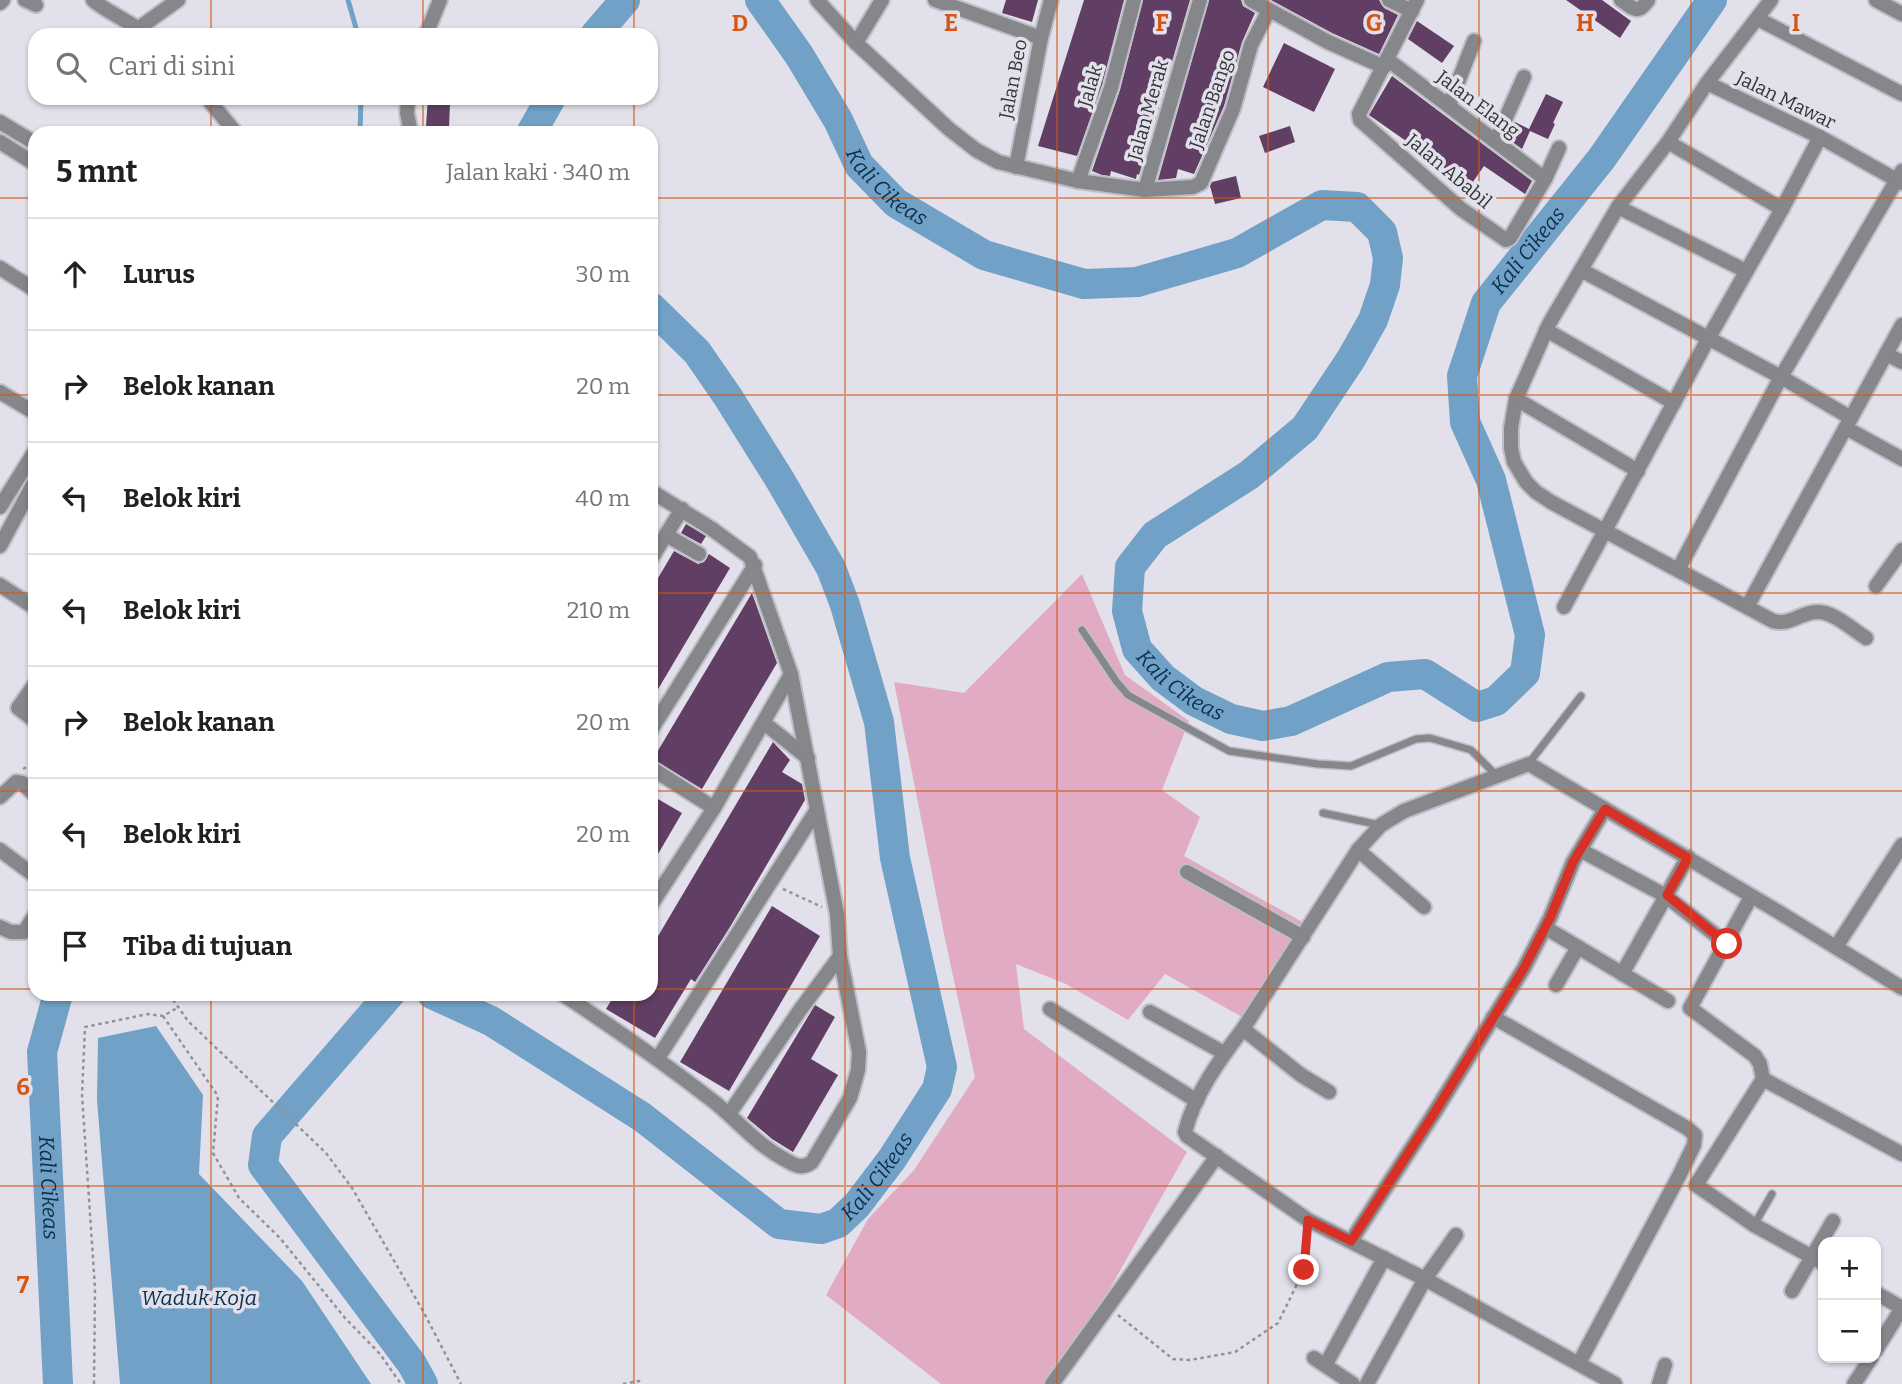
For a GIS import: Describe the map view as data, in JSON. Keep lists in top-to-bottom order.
{
  "streets": {
    "street": [
      "Jalan Beo",
      "Jalak",
      "Jalan Bango",
      "Jalan Mawar",
      "Jalan Elang",
      "Jalan Merak",
      "Jalan Ababil"
    ]
  },
  "crossings": [
    ["Jalan Beo", "Jalan Bango"],
    ["Jalak", "Jalan Bango"],
    ["Jalan Bango", "Jalan Elang"],
    ["Jalan Bango", "Jalan Merak"],
    ["Jalan Elang", "Jalan Ababil"]
  ],
  "water": ["Kali Cikeas", "Waduk Koja"],
  "page": {
    "search": "Cari di sini",
    "heading": ["5 mnt", "Jalan kaki · 340 m"],
    "list": [
      ["Lurus", "30 m"],
      ["Belok kanan", "20 m"],
      ["Belok kiri", "40 m"],
      ["Belok kiri", "210 m"],
      ["Belok kanan", "20 m"],
      ["Belok kiri", "20 m"],
      "Tiba di tujuan"
    ],
    "map_buttons": ["+", "−"]
  },
  "grid": {
    "columns": [
      "D",
      "E",
      "F",
      "G",
      "H",
      "I"
    ],
    "rows": ["6", "7"]
  }
}
